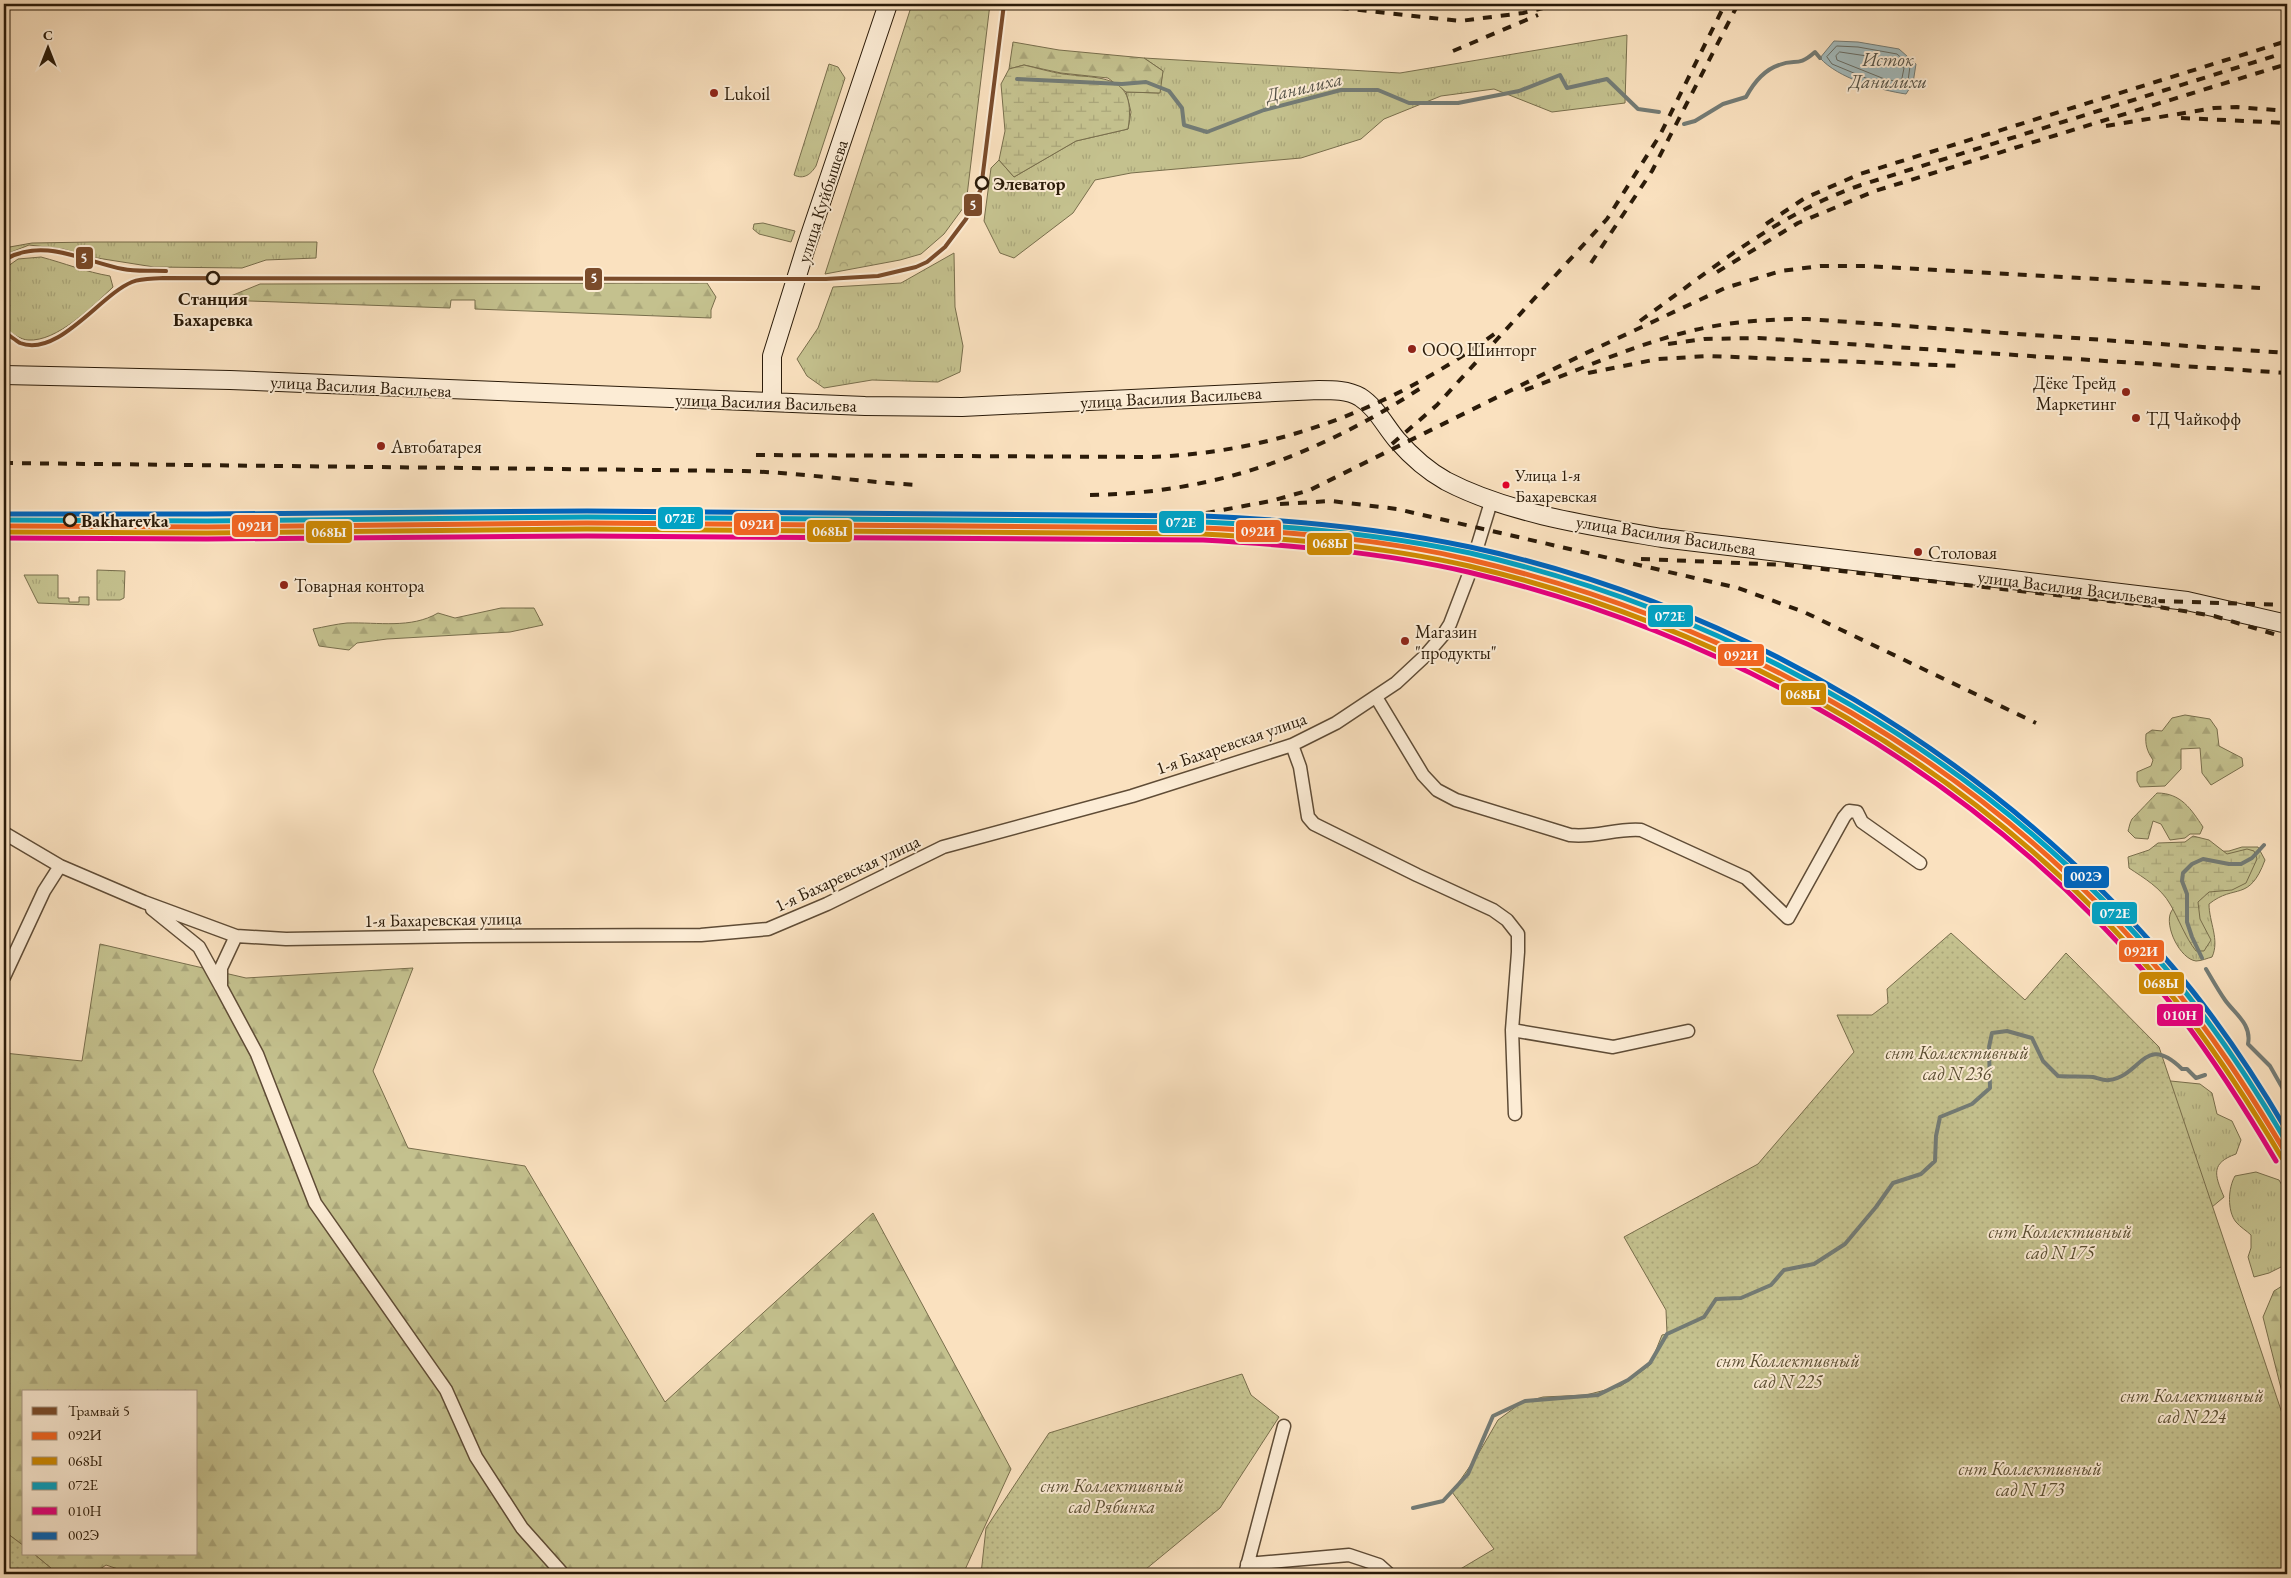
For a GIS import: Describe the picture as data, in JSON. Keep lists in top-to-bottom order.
{
  "streets": {
    "main road": ["улица Куйбышева", "улица Василия Васильева"],
    "street": ["1-я Бахаревская улица"]
  },
  "crossings": [
    ["улица Куйбышева", "улица Василия Васильева"],
    ["улица Василия Васильева", "1-я Бахаревская улица"]
  ],
  "water": ["Исток Данилихи", "Данилиха"],
  "parks": [
    "снт Коллективный сад N 236",
    "снт Коллективный сад N 175",
    "снт Коллективный сад N 225",
    "снт Коллективный сад N 224",
    "снт Коллективный сад N 173",
    "снт Коллективный сад Рябинка"
  ],
  "places": [
    "Lukoil",
    "Элеватор",
    "Станция Бахаревка",
    "ООО Шинторг",
    "Дёке Трейд Маркетинг",
    "ТД Чайкофф",
    "Автобатарея",
    "Улица 1-я Бахаревская",
    "Bakharevka",
    "Столовая",
    "Товарная контора",
    "Магазин \"продукты\""
  ],
  "lines": [
    "tram line 5",
    "transit line 002Э",
    "transit line 072Е",
    "transit line 092И",
    "transit line 068Ы",
    "transit line 010Н"
  ],
  "legend": [
    "Трамвай 5",
    "092И",
    "068Ы",
    "072Е",
    "010Н",
    "002Э"
  ],
  "north": "top"
}
